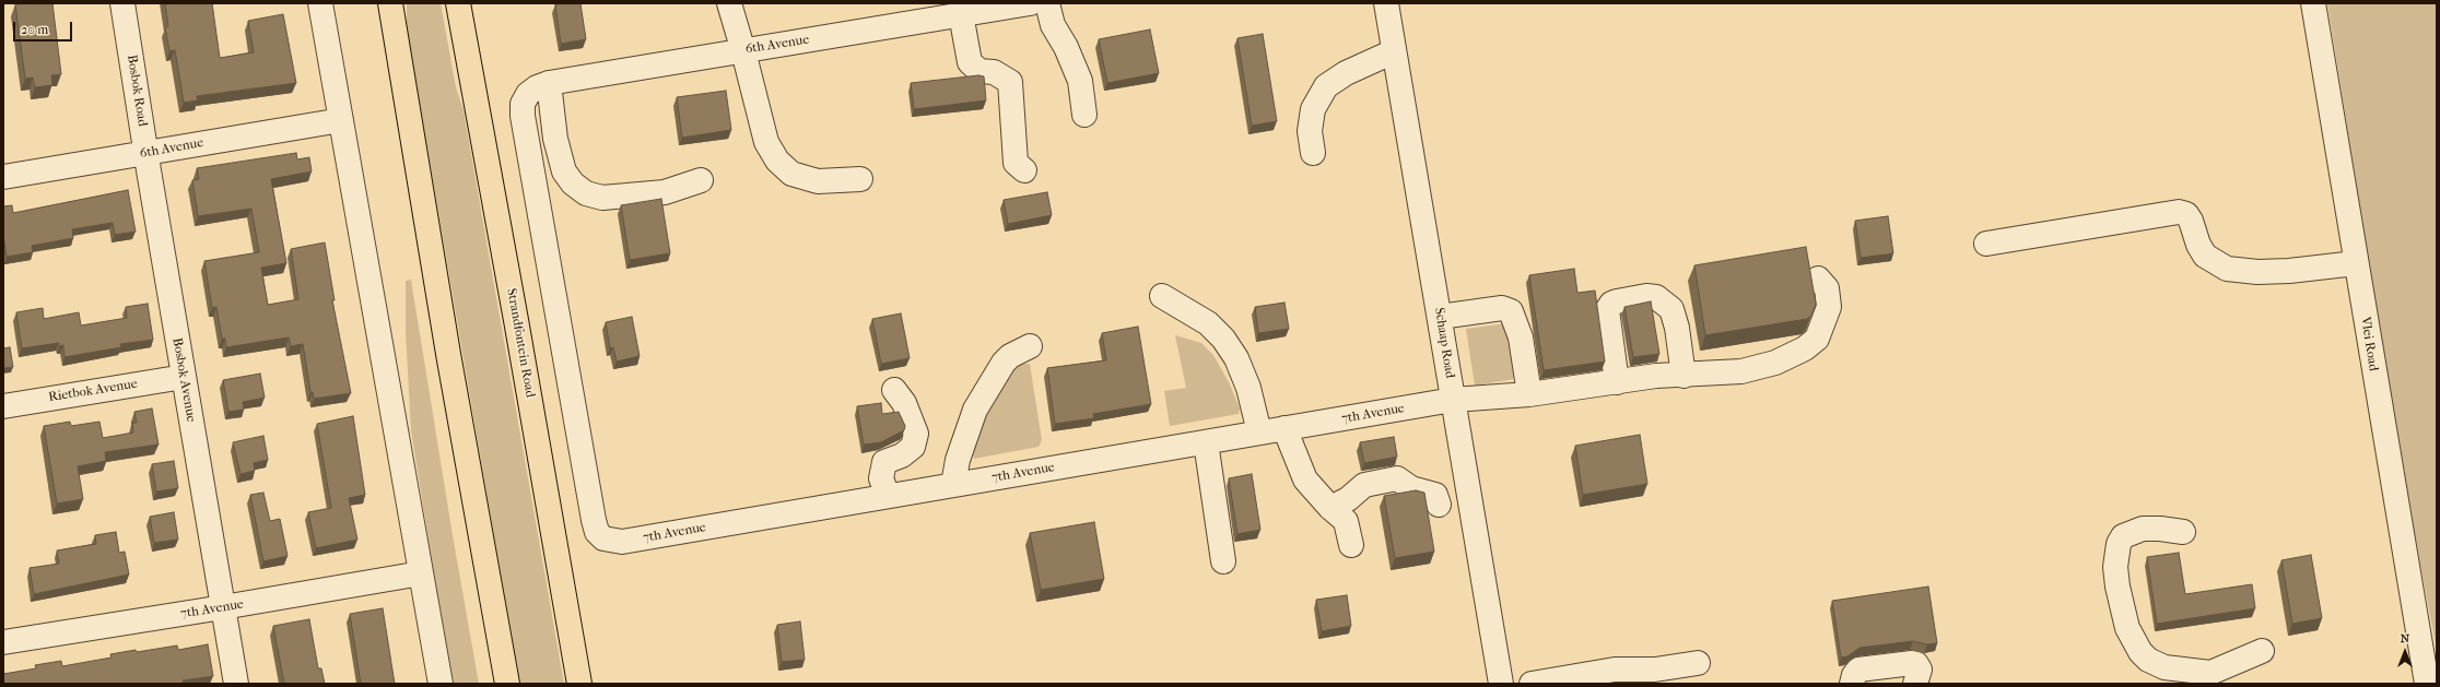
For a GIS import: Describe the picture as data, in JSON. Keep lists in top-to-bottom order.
{
  "streets": {
    "main road": ["Strandfontein Road"],
    "street": [
      "6th Avenue",
      "Bosbok Road",
      "Schaap Road",
      "Vlei Road",
      "Bosbok Avenue",
      "Rietbok Avenue",
      "7th Avenue"
    ]
  },
  "crossings": [
    ["6th Avenue", "Bosbok Road"],
    ["6th Avenue", "Bosbok Avenue"],
    ["6th Avenue", "7th Avenue"],
    ["Bosbok Road", "Bosbok Avenue"],
    ["Schaap Road", "7th Avenue"],
    ["Bosbok Avenue", "Rietbok Avenue"],
    ["Bosbok Avenue", "7th Avenue"]
  ],
  "scale_bar": "20 m",
  "north": "top"
}
